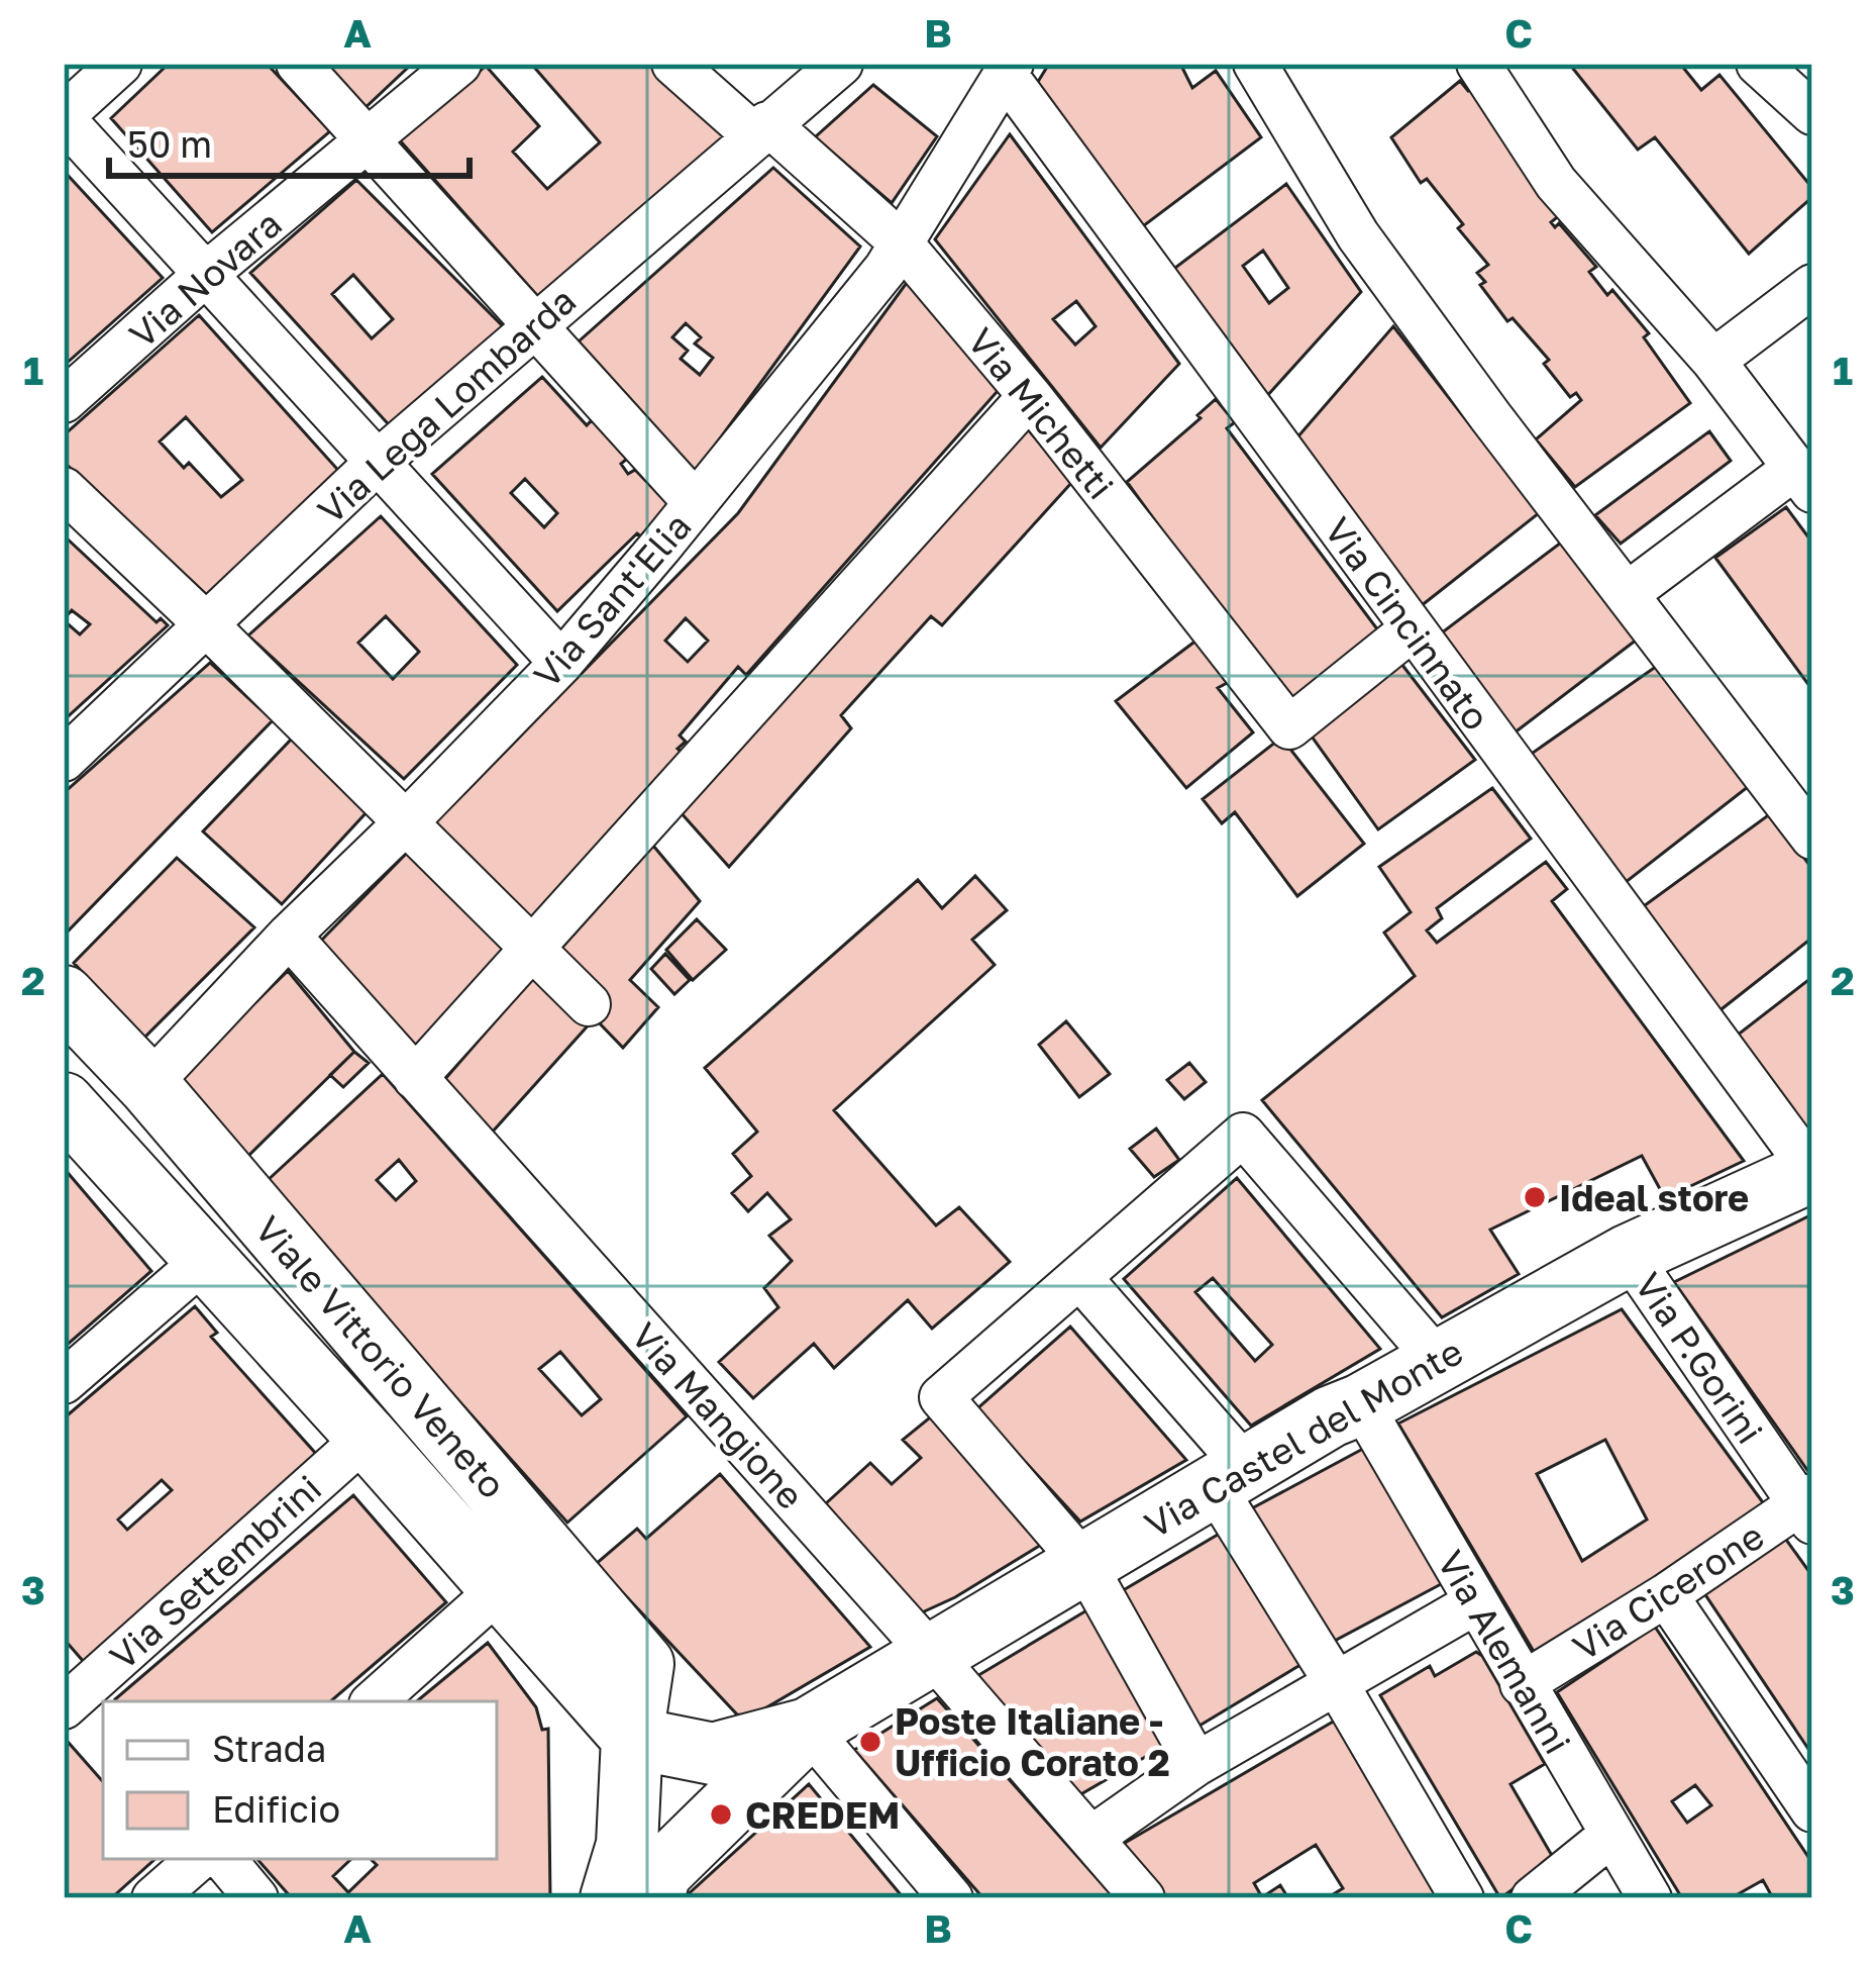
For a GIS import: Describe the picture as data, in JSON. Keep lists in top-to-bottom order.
{
  "streets": {
    "main road": ["Viale Vittorio Veneto", "Via Castel del Monte"],
    "street": [
      "Via Novara",
      "Via Lega Lombarda",
      "Via Michetti",
      "Via Sant'Elia",
      "Via Cincinnato",
      "Via P.Gorini",
      "Via Mangione",
      "Via Settembrini",
      "Via Cicerone",
      "Via Alemanni"
    ]
  },
  "crossings": [
    ["Via Lega Lombarda", "Via Michetti"],
    ["Via Michetti", "Via Sant'Elia"],
    ["Via Michetti", "Via Cincinnato"],
    ["Via Sant'Elia", "Via Cincinnato"],
    ["Via Sant'Elia", "Viale Vittorio Veneto"],
    ["Via Sant'Elia", "Via Mangione"],
    ["Via Cincinnato", "Via Castel del Monte"],
    ["Viale Vittorio Veneto", "Via Castel del Monte"],
    ["Viale Vittorio Veneto", "Via Settembrini"],
    ["Via P.Gorini", "Via Castel del Monte"],
    ["Via P.Gorini", "Via Cicerone"],
    ["Via Mangione", "Via Castel del Monte"],
    ["Via Castel del Monte", "Via Alemanni"],
    ["Via Cicerone", "Via Alemanni"]
  ],
  "places": ["Ideal store", "Poste Italiane - Ufficio Corato 2", "CREDEM"],
  "legend": ["Strada", "Edificio"],
  "scale_bar": "50 m",
  "grid": {
    "columns": ["A", "B", "C"],
    "rows": ["1", "2", "3"]
  }
}
